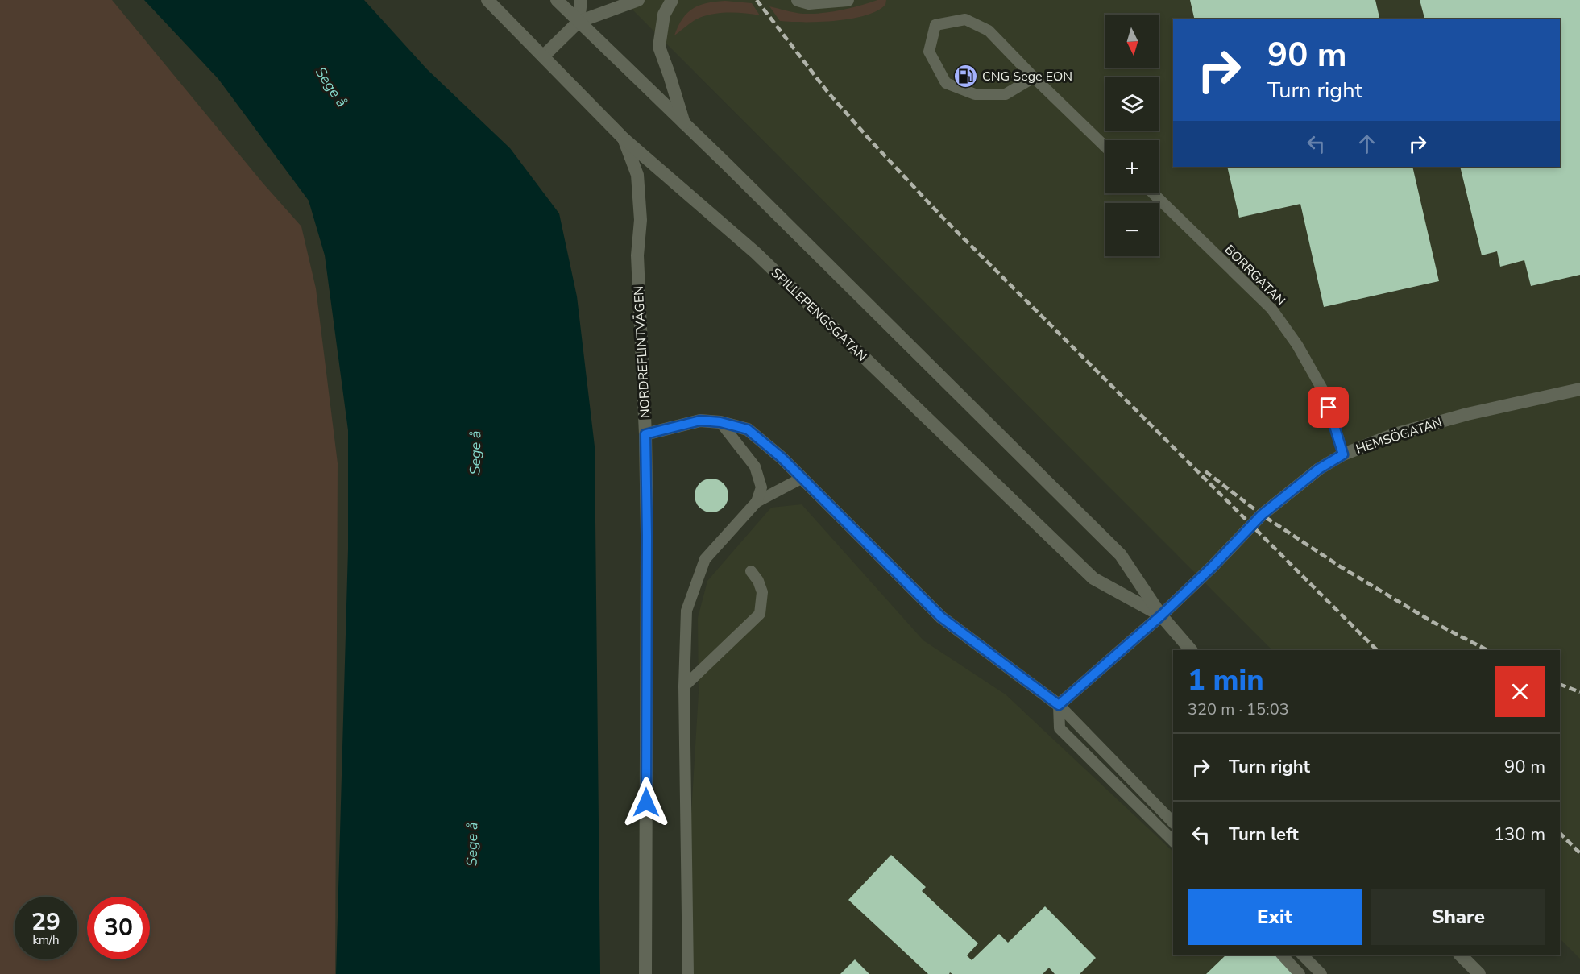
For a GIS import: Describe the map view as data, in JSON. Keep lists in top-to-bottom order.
{
  "streets": {
    "street": ["SPILLEPENGSGATAN", "NORDREFLINTVÄGEN", "HEMSÖGATAN"],
    "lane": ["BORRGATAN"]
  },
  "crossings": [
    ["BORRGATAN", "HEMSÖGATAN"],
    ["SPILLEPENGSGATAN", "NORDREFLINTVÄGEN"],
    ["SPILLEPENGSGATAN", "HEMSÖGATAN"]
  ],
  "water": ["Sege å"],
  "places": {
    "fuel station": ["CNG Sege EON"]
  },
  "north": "bottom",
  "page": {
    "map_buttons": ["+", "−"],
    "turn": ["90 m", "Turn right"],
    "heading": ["1 min", "320 m · 15:03"],
    "list": [
      {
        "name": "Turn right",
        "value": "90 m"
      },
      {
        "name": "Turn left",
        "value": "130 m"
      }
    ],
    "buttons": ["Exit", "Share"],
    "speed": "29 km/h",
    "limit": "30"
  }
}
